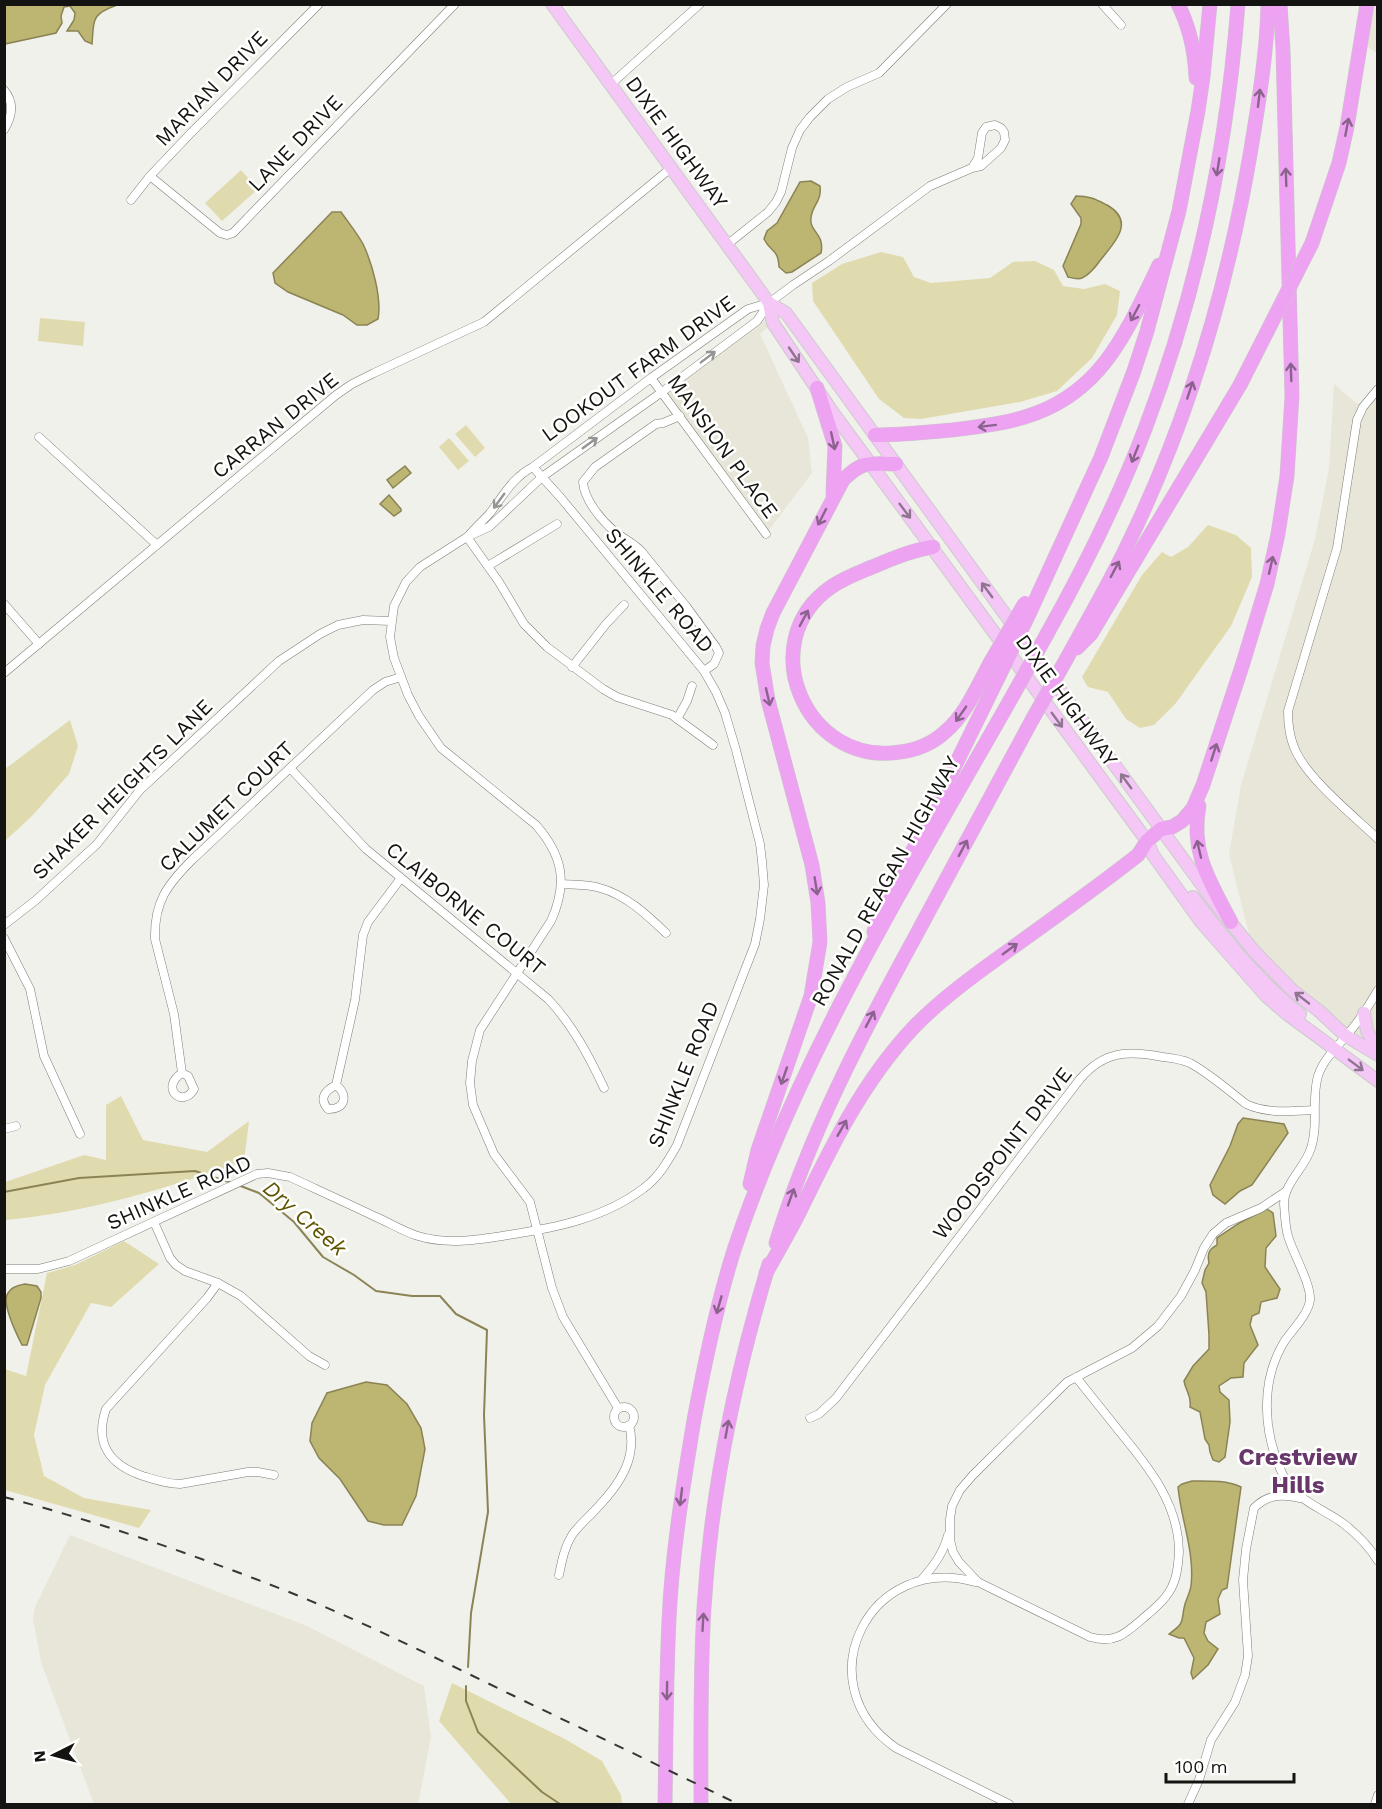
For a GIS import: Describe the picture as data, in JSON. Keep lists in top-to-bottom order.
{
  "streets": {
    "highway": ["RONALD REAGAN HIGHWAY"],
    "main road": ["DIXIE HIGHWAY"],
    "street": [
      "MARIAN DRIVE",
      "LANE DRIVE",
      "LOOKOUT FARM DRIVE",
      "CARRAN DRIVE",
      "MANSION PLACE",
      "SHINKLE ROAD",
      "SHAKER HEIGHTS LANE",
      "CALUMET COURT",
      "CLAIBORNE COURT",
      "WOODSPOINT DRIVE"
    ]
  },
  "crossings": [
    ["MARIAN DRIVE", "LANE DRIVE"],
    ["DIXIE HIGHWAY", "LOOKOUT FARM DRIVE"],
    ["DIXIE HIGHWAY", "CARRAN DRIVE"],
    ["LOOKOUT FARM DRIVE", "MANSION PLACE"],
    ["LOOKOUT FARM DRIVE", "SHINKLE ROAD"],
    ["LOOKOUT FARM DRIVE", "SHAKER HEIGHTS LANE"],
    ["LOOKOUT FARM DRIVE", "CALUMET COURT"],
    ["LOOKOUT FARM DRIVE", "CLAIBORNE COURT"],
    ["CALUMET COURT", "CLAIBORNE COURT"]
  ],
  "districts": ["Crestview Hills"],
  "water": ["Dry Creek"],
  "scale_bar": "100 m",
  "north": "left"
}
